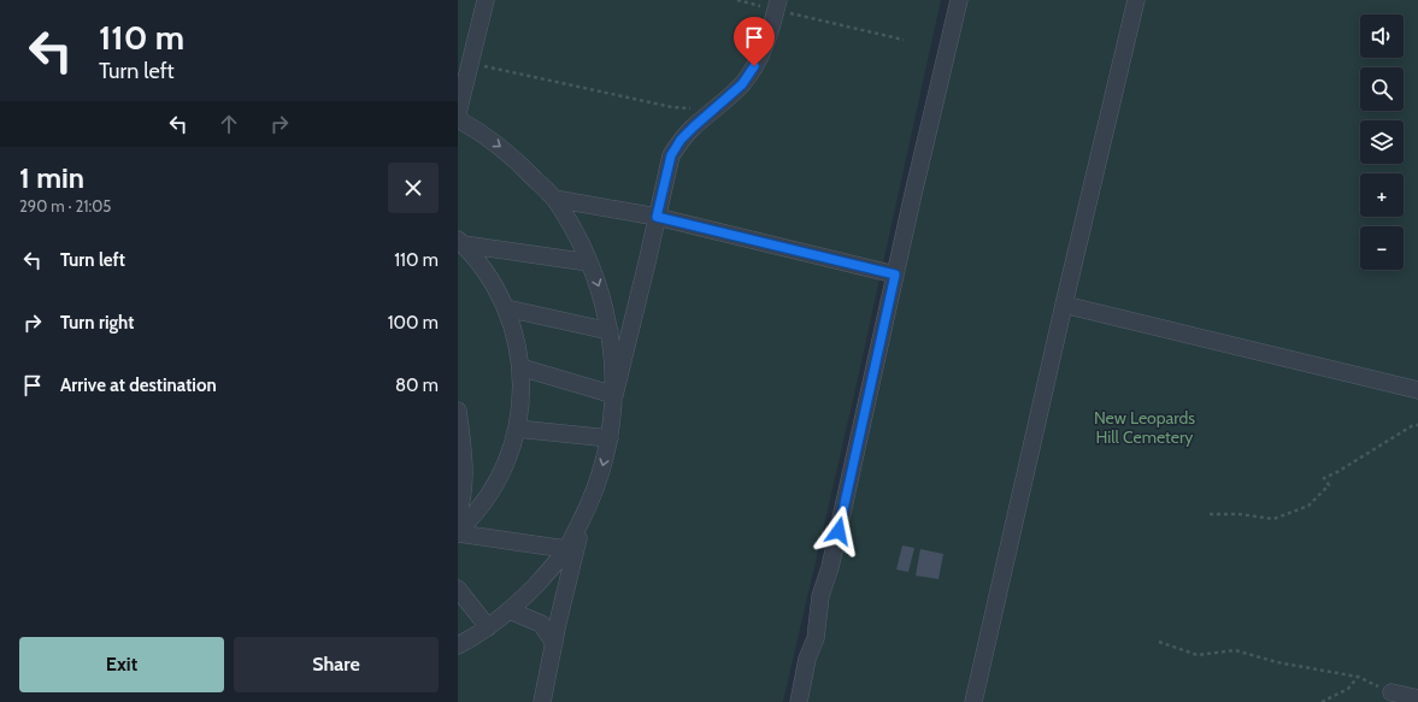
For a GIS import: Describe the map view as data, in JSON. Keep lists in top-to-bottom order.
{
  "parks": ["New Leopards Hill Cemetery"],
  "page": {
    "turn": ["110 m", "Turn left"],
    "map_buttons": ["+", "−"],
    "heading": ["1 min", "290 m · 21:05"],
    "list": [
      {
        "name": "Turn left",
        "value": "110 m"
      },
      {
        "name": "Turn right",
        "value": "100 m"
      },
      {
        "name": "Arrive at destination",
        "value": "80 m"
      }
    ],
    "buttons": ["Exit", "Share"]
  }
}
